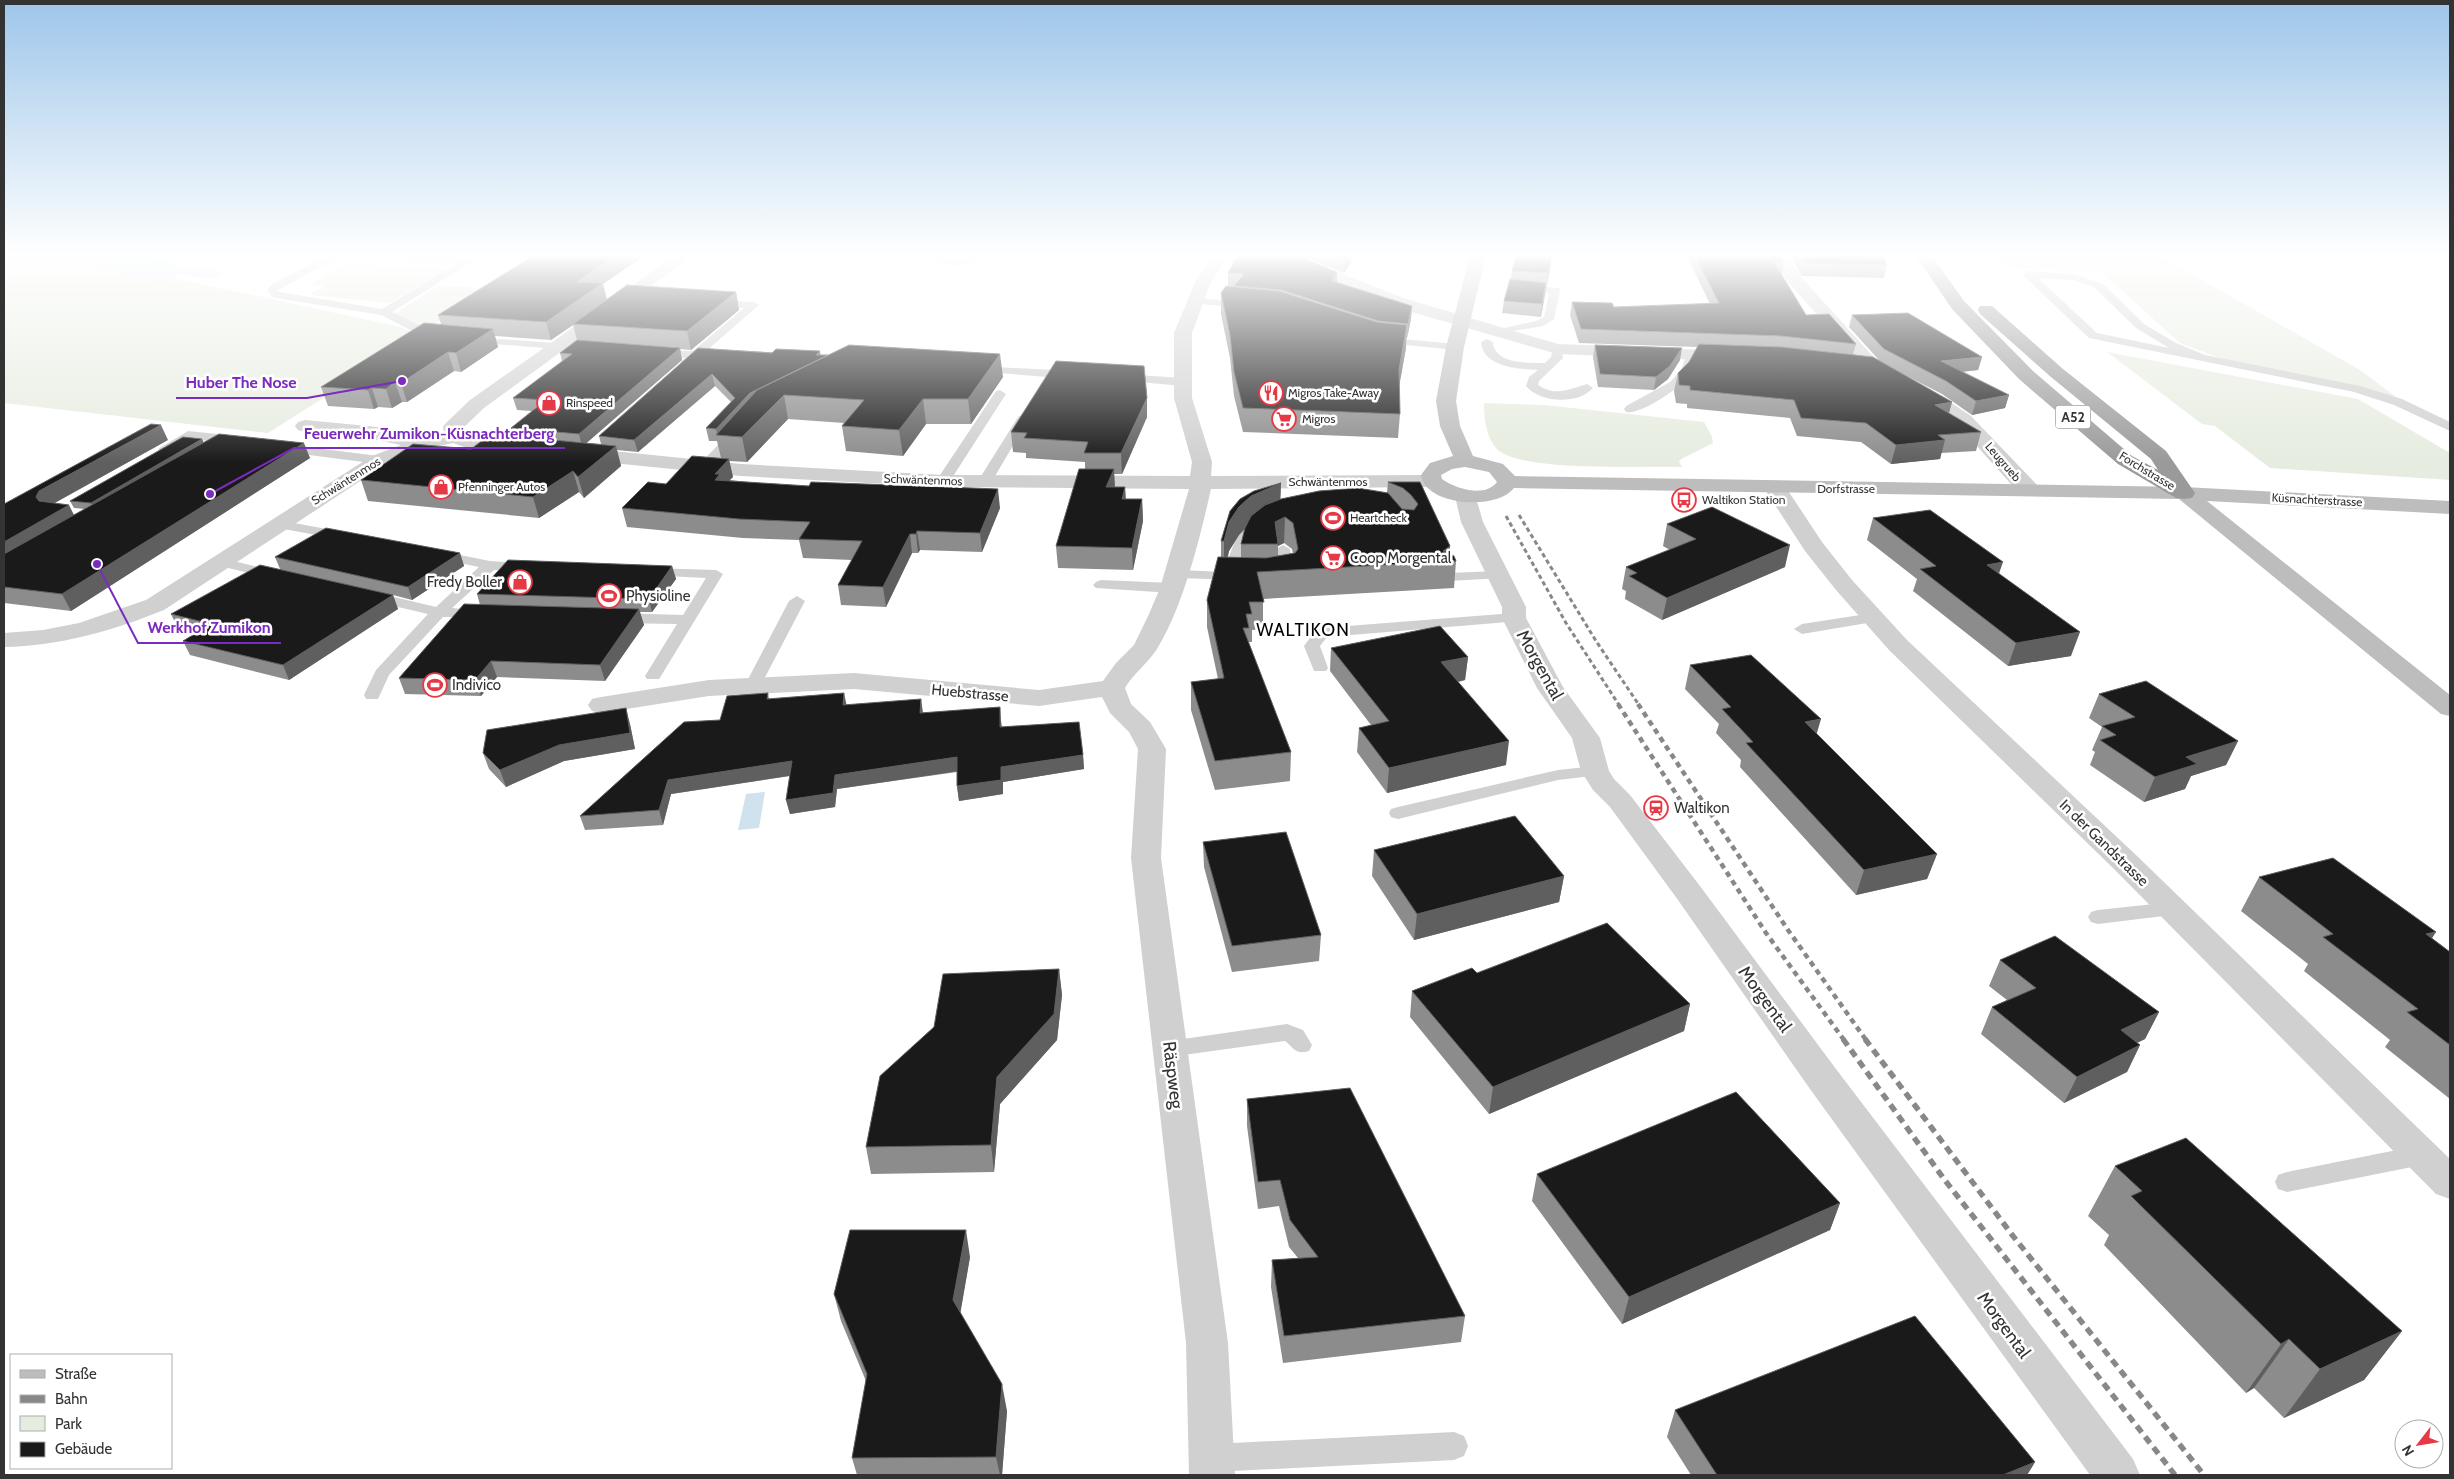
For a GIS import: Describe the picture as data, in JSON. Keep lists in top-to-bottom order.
{
  "streets": {
    "highway": ["A52", "Forchstrasse"],
    "street": [
      "Leugrueb",
      "Schwäntenmos",
      "Dorfstrasse",
      "Küsnachterstrasse",
      "Morgental",
      "Huebstrasse",
      "In der Gandstrasse",
      "Räspweg"
    ]
  },
  "crossings": [
    ["Leugrueb", "Dorfstrasse"],
    ["Forchstrasse", "Dorfstrasse"],
    ["Forchstrasse", "Küsnachterstrasse"],
    ["Dorfstrasse", "Küsnachterstrasse"],
    ["Dorfstrasse", "In der Gandstrasse"],
    ["Huebstrasse", "Räspweg"]
  ],
  "districts": ["WALTIKON"],
  "places": {
    "other": ["Huber The Nose", "Feuerwehr Zumikon-Küsnachterberg", "Werkhof Zumikon"],
    "restaurant": ["Migros Take-Away"],
    "shop": ["Rinspeed", "Pfenninger Autos", "Fredy Boller"],
    "supermarket": ["Migros", "Coop Morgental"],
    "bus stop": ["Waltikon Station"],
    "sports": ["Heartcheck", "Physioline", "Indivico"],
    "station": ["Waltikon"]
  },
  "legend": [
    "Straße",
    "Bahn",
    "Park",
    "Gebäude"
  ],
  "north": "bottom left"
}
